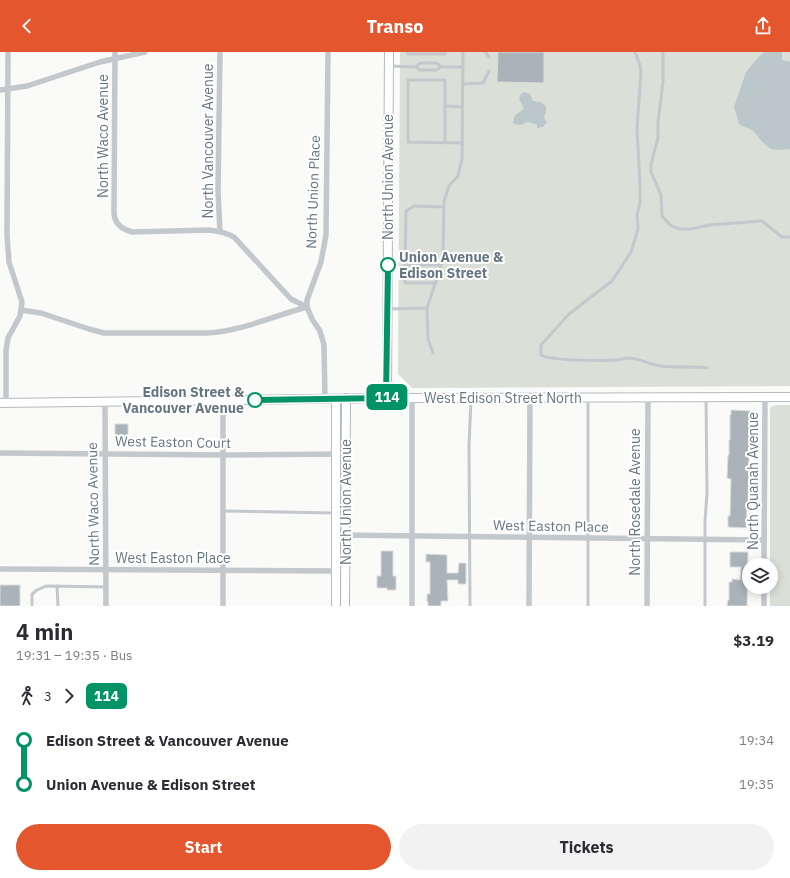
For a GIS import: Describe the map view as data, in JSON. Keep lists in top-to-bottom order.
{
  "streets": {
    "main road": ["North Union Avenue", "West Edison Street North"],
    "street": [
      "North Waco Avenue",
      "North Vancouver Avenue",
      "North Union Place",
      "West Easton Court",
      "North Quanah Avenue",
      "North Rosedale Avenue",
      "West Easton Place"
    ]
  },
  "crossings": [
    ["North Waco Avenue", "North Vancouver Avenue"],
    ["North Waco Avenue", "West Edison Street North"],
    ["North Waco Avenue", "West Easton Court"],
    ["North Waco Avenue", "West Easton Place"],
    ["North Union Avenue", "West Edison Street North"],
    ["North Union Avenue", "West Easton Court"],
    ["North Union Avenue", "West Easton Place"],
    ["West Edison Street North", "North Quanah Avenue"],
    ["West Edison Street North", "North Rosedale Avenue"],
    ["North Quanah Avenue", "West Easton Place"],
    ["North Rosedale Avenue", "West Easton Place"]
  ],
  "places": ["Union Avenue & Edison Street", "Edison Street & Vancouver Avenue"],
  "lines": ["bus line 114"],
  "page": {
    "header": "Transo",
    "on_map": "114",
    "heading": ["4 min", "19:31 – 19:35 · Bus", "$3.19"],
    "legs": ["3", "114"],
    "list": [
      {
        "name": "Edison Street & Vancouver Avenue",
        "value": "19:34"
      },
      {
        "name": "Union Avenue & Edison Street",
        "value": "19:35"
      }
    ],
    "buttons": ["Start", "Tickets"]
  }
}
